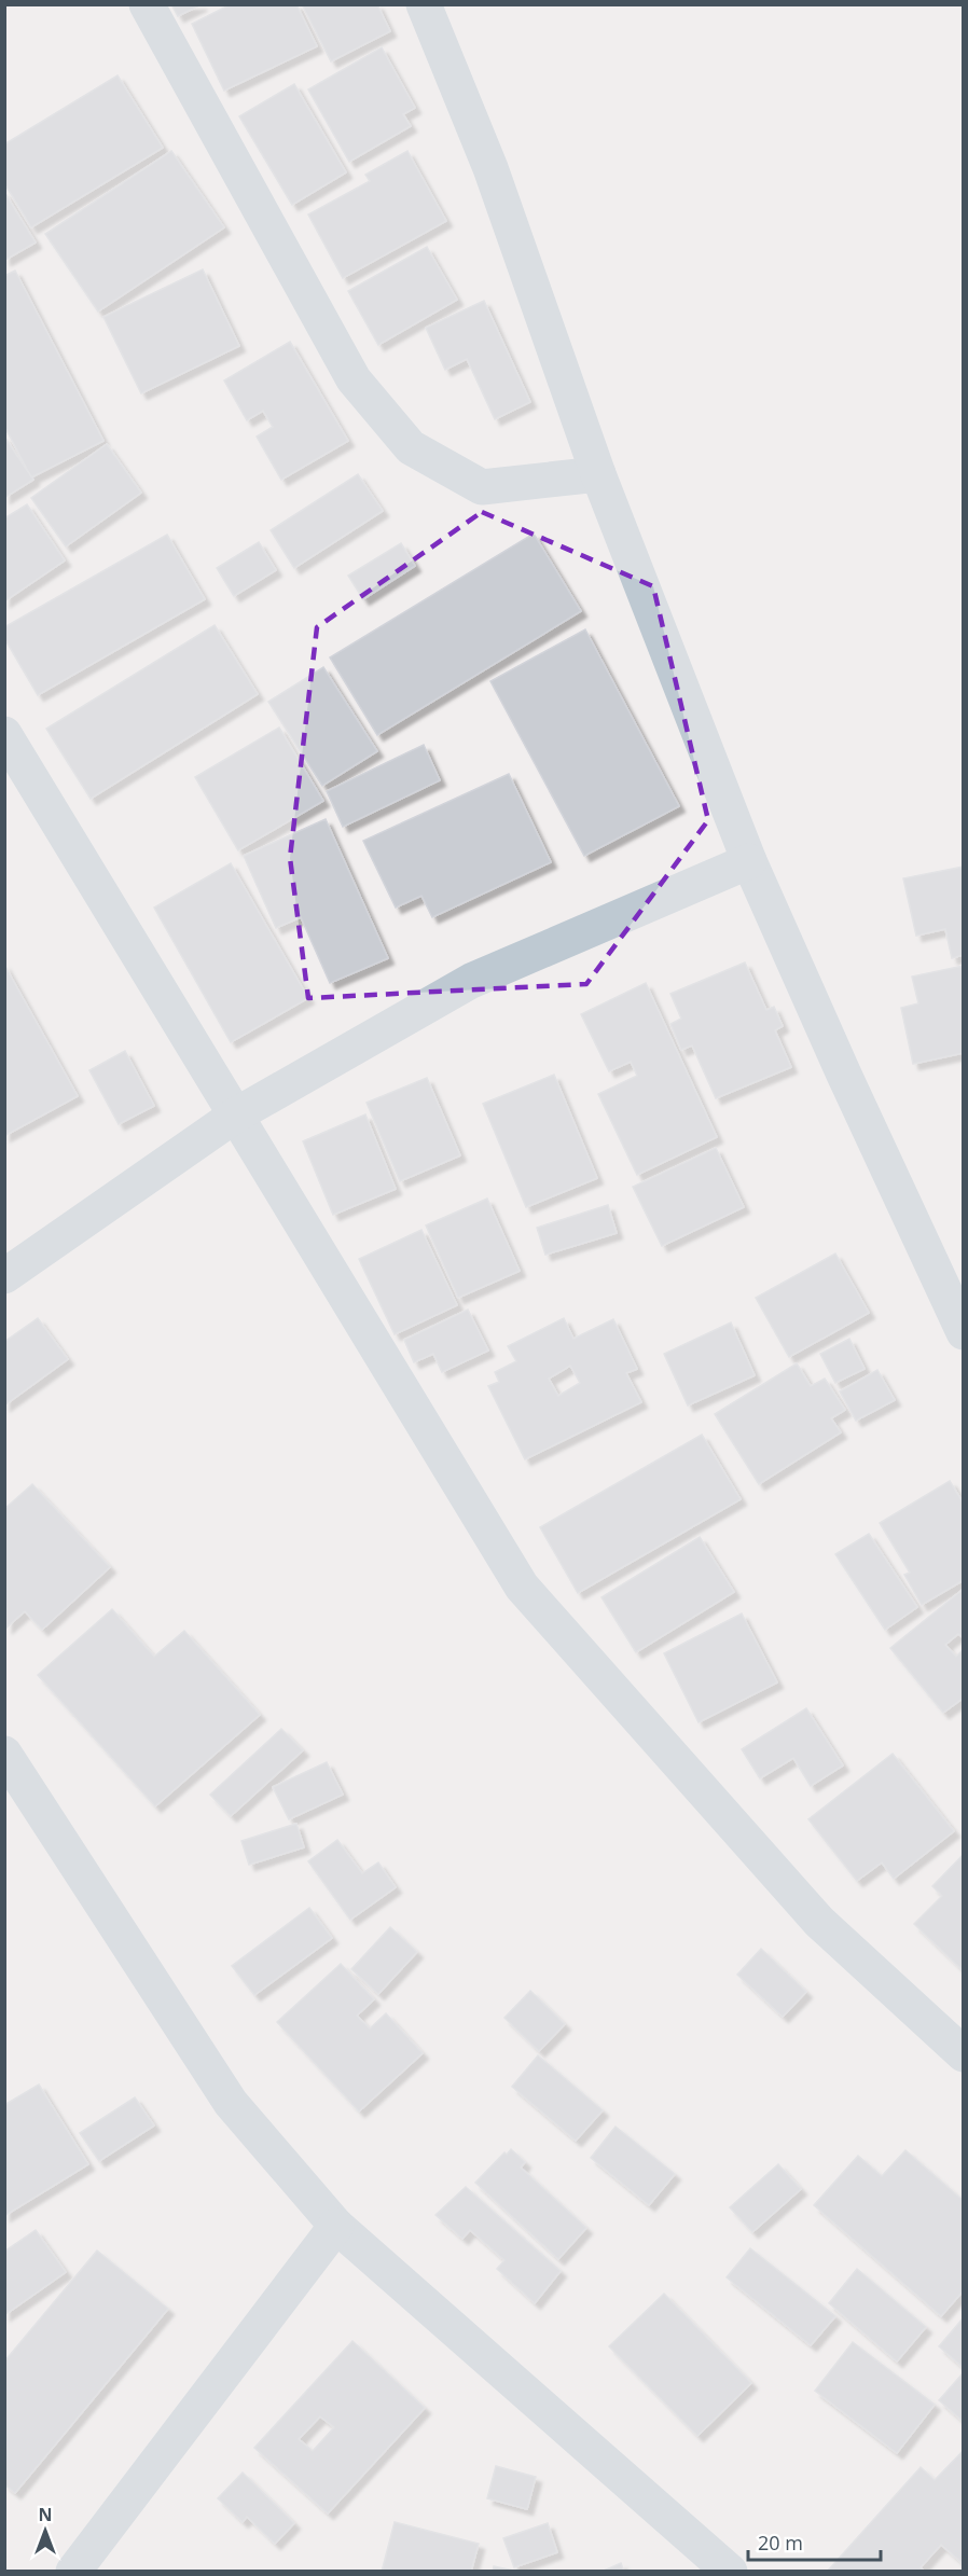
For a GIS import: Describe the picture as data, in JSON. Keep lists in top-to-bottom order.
{
  "scale_bar": "20 m",
  "north": "top"
}
